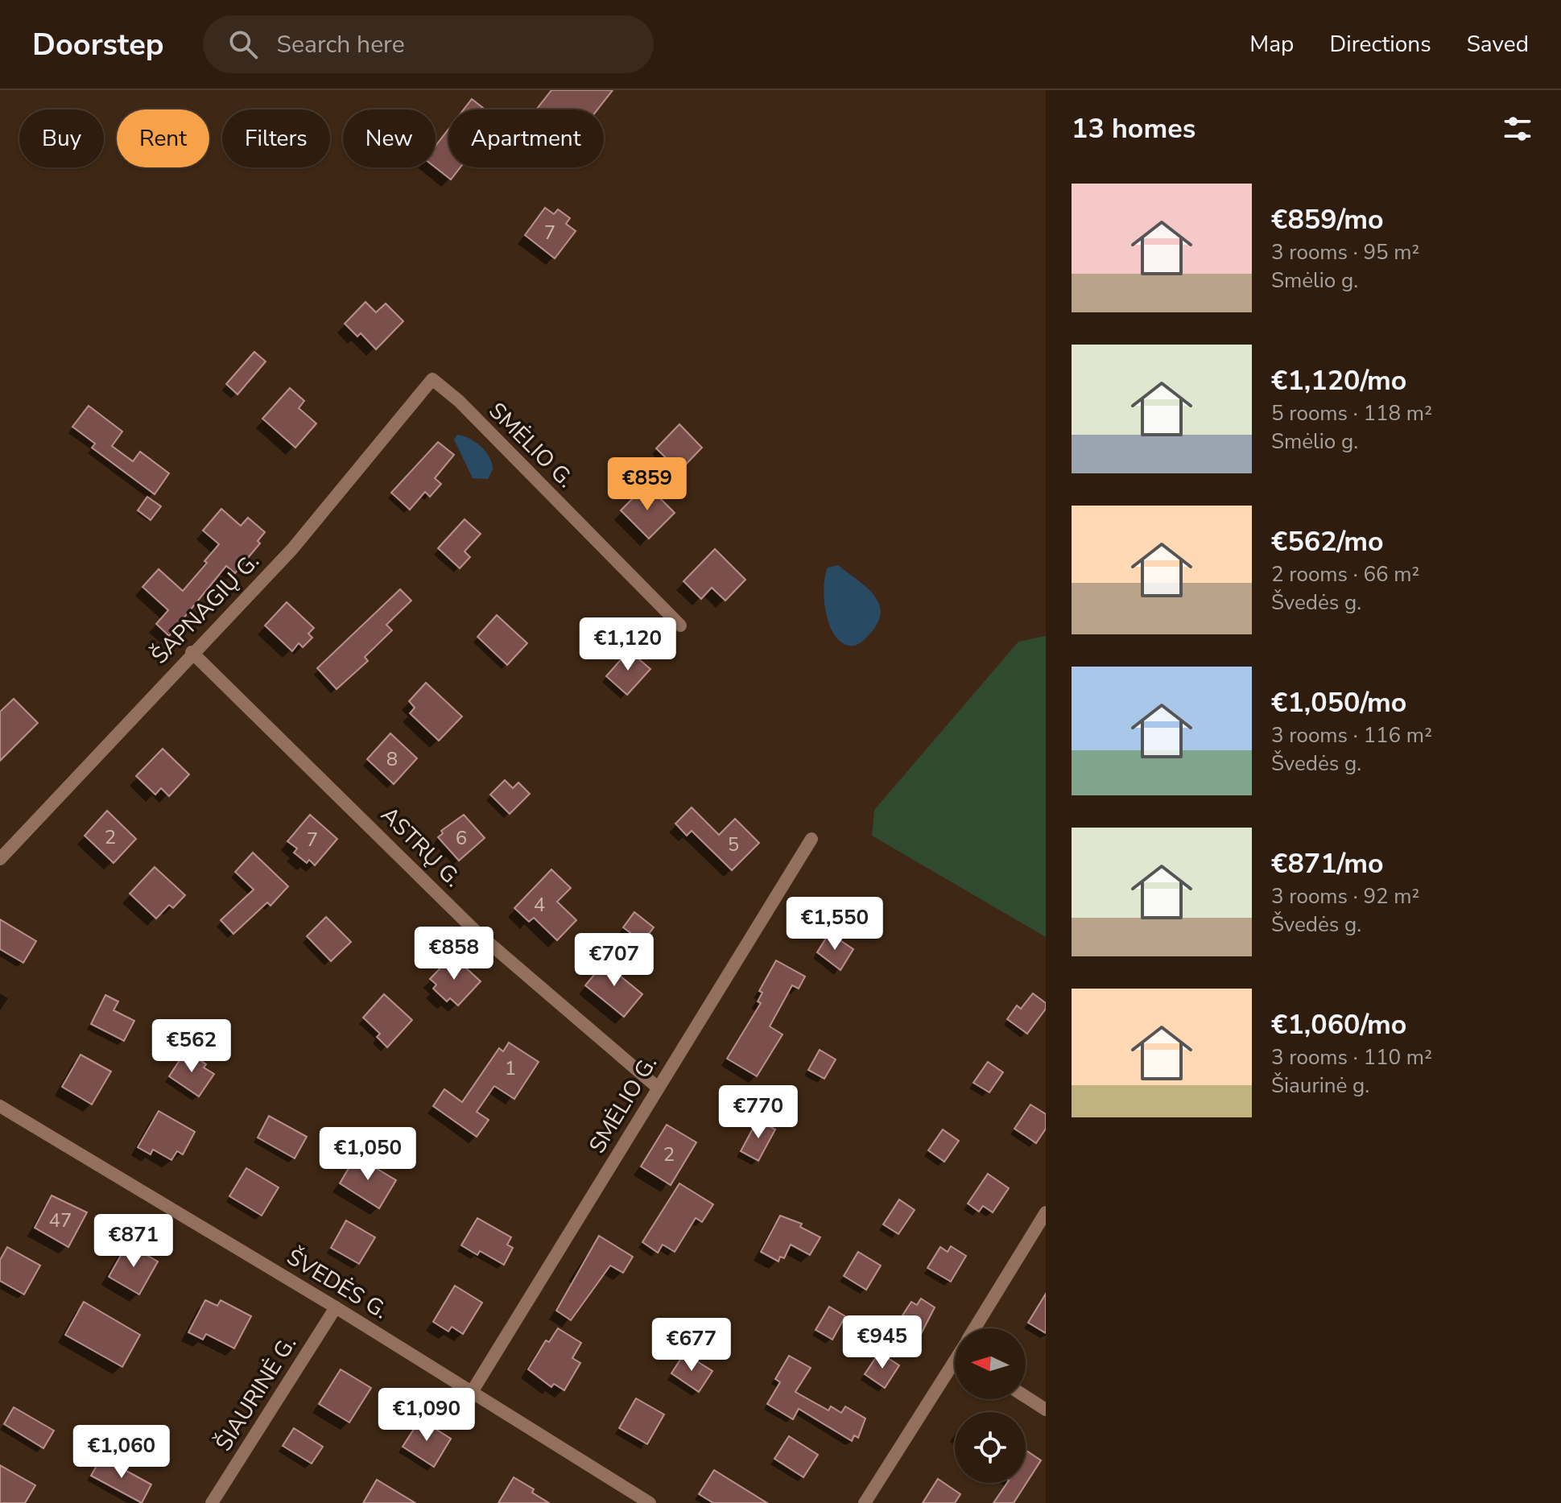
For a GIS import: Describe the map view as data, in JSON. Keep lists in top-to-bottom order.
{
  "streets": {
    "street": [
      "SMĖLIO G.",
      "ŠAPNAGIŲ G.",
      "ASTRŲ G.",
      "ŠVEDĖS G.",
      "ŠIAURINĖ G."
    ]
  },
  "crossings": [
    ["SMĖLIO G.", "ŠAPNAGIŲ G."],
    ["SMĖLIO G.", "ASTRŲ G."],
    ["SMĖLIO G.", "ŠVEDĖS G."],
    ["ŠAPNAGIŲ G.", "ASTRŲ G."],
    ["ŠVEDĖS G.", "ŠIAURINĖ G."]
  ],
  "house_numbers": [
    "7",
    "8",
    "2",
    "6",
    "7",
    "5",
    "4",
    "1",
    "2",
    "47"
  ],
  "north": "left",
  "page": {
    "header": "Doorstep",
    "search": "Search here",
    "nav": ["Map", "Directions", "Saved"],
    "heading": "13 homes",
    "chip": [
      "Buy",
      "Rent",
      "Filters",
      "New",
      "Apartment"
    ],
    "list": [
      {
        "name": "€859/mo",
        "note": "3 rooms · 95 m² · Smėlio g."
      },
      {
        "name": "€1,120/mo",
        "note": "5 rooms · 118 m² · Smėlio g."
      },
      {
        "name": "€562/mo",
        "note": "2 rooms · 66 m² · Švedės g."
      },
      {
        "name": "€1,050/mo",
        "note": "3 rooms · 116 m² · Švedės g."
      },
      {
        "name": "€871/mo",
        "note": "3 rooms · 92 m² · Švedės g."
      },
      {
        "name": "€1,060/mo",
        "note": "3 rooms · 110 m² · Šiaurinė g."
      }
    ],
    "price": [
      "€859",
      "€1,120",
      "€1,550",
      "€858",
      "€707",
      "€562",
      "€770",
      "€1,050",
      "€871",
      "€945",
      "€677",
      "€1,090",
      "€1,060"
    ]
  }
}
